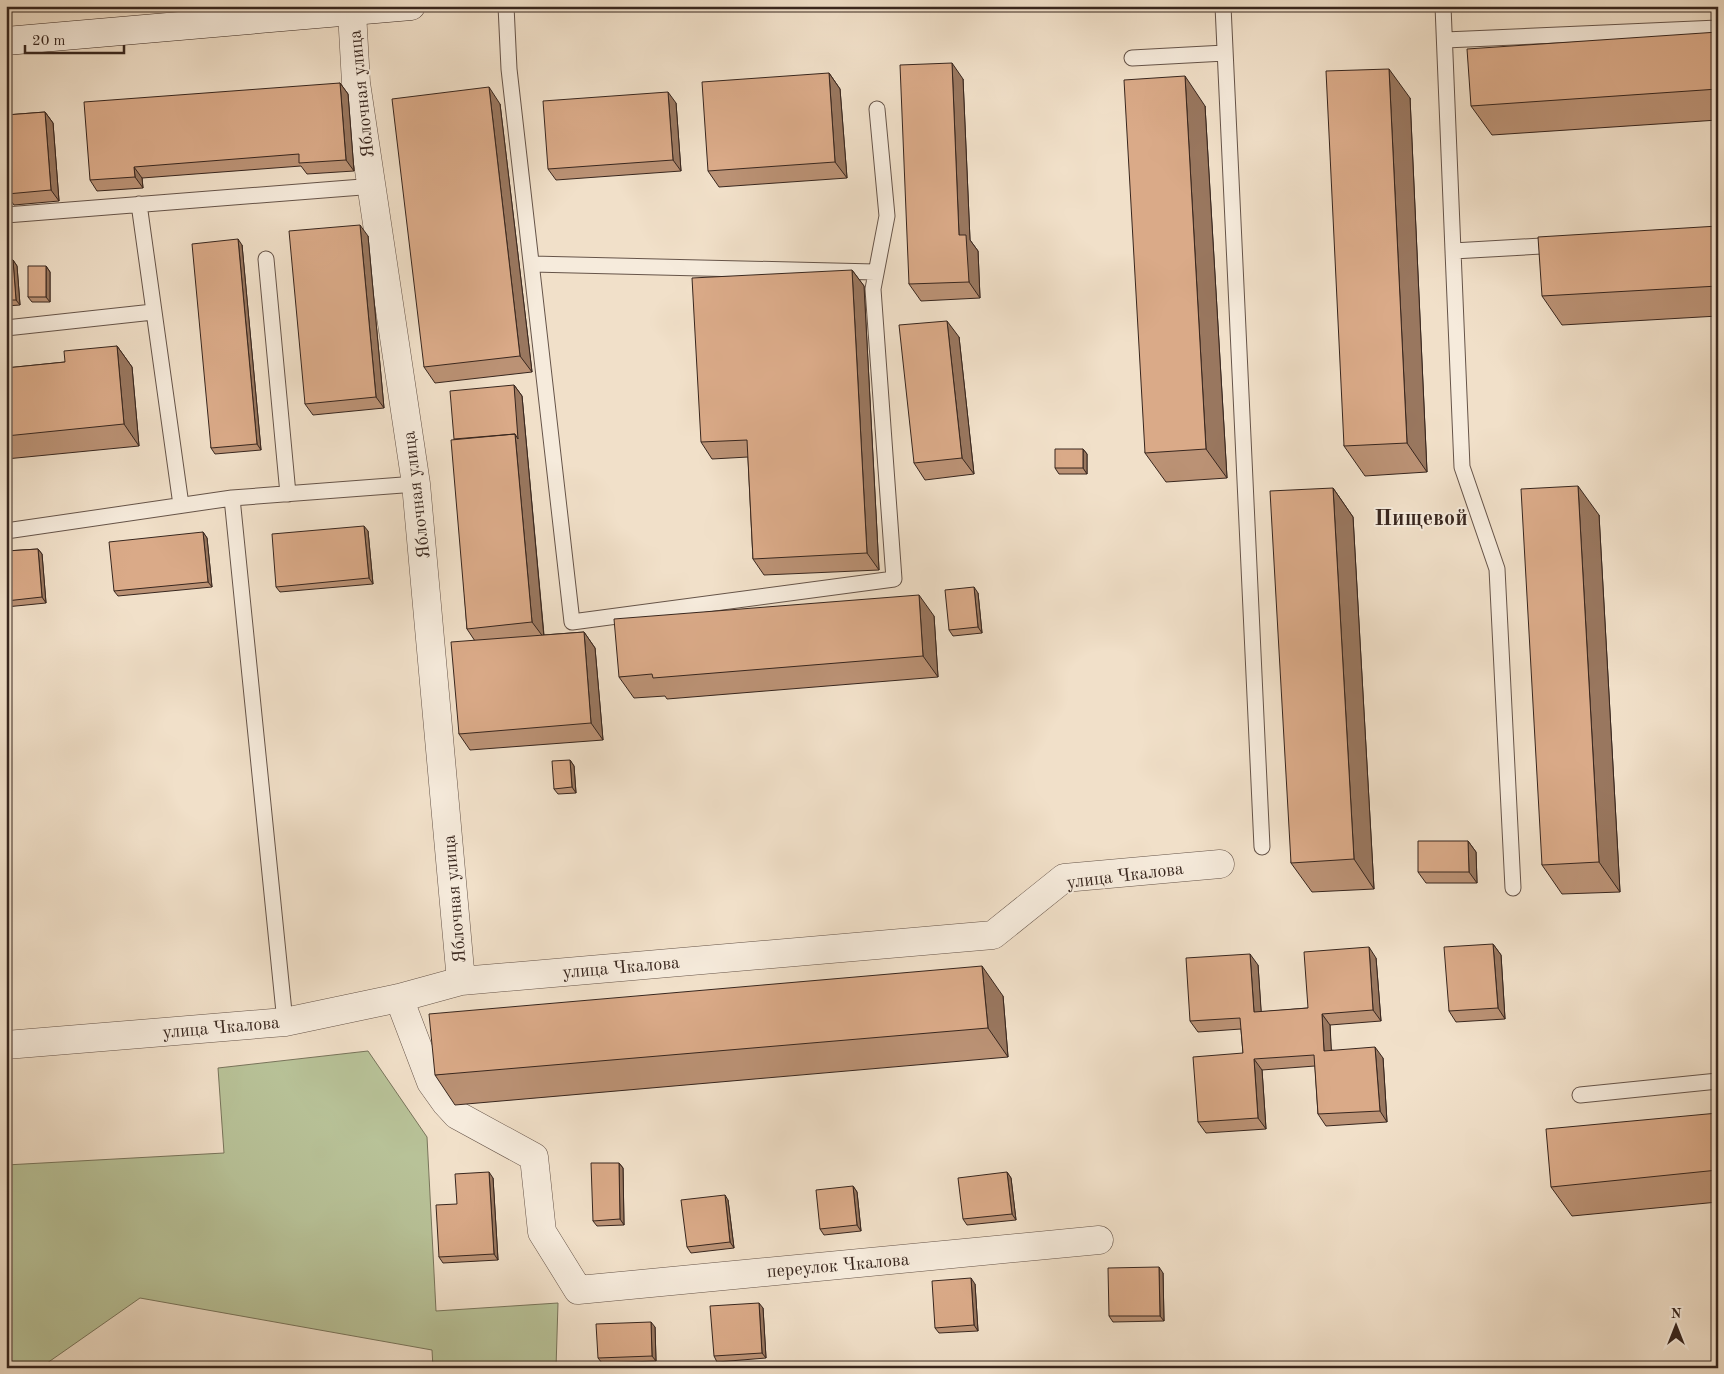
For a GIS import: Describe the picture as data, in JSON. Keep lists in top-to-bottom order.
{
  "streets": {
    "street": ["Яблочная улица", "улица Чкалова", "переулок Чкалова"]
  },
  "crossings": [
    ["Яблочная улица", "улица Чкалова"],
    ["улица Чкалова", "переулок Чкалова"]
  ],
  "districts": ["Пищевой"],
  "scale_bar": "20 m",
  "north": "top"
}
